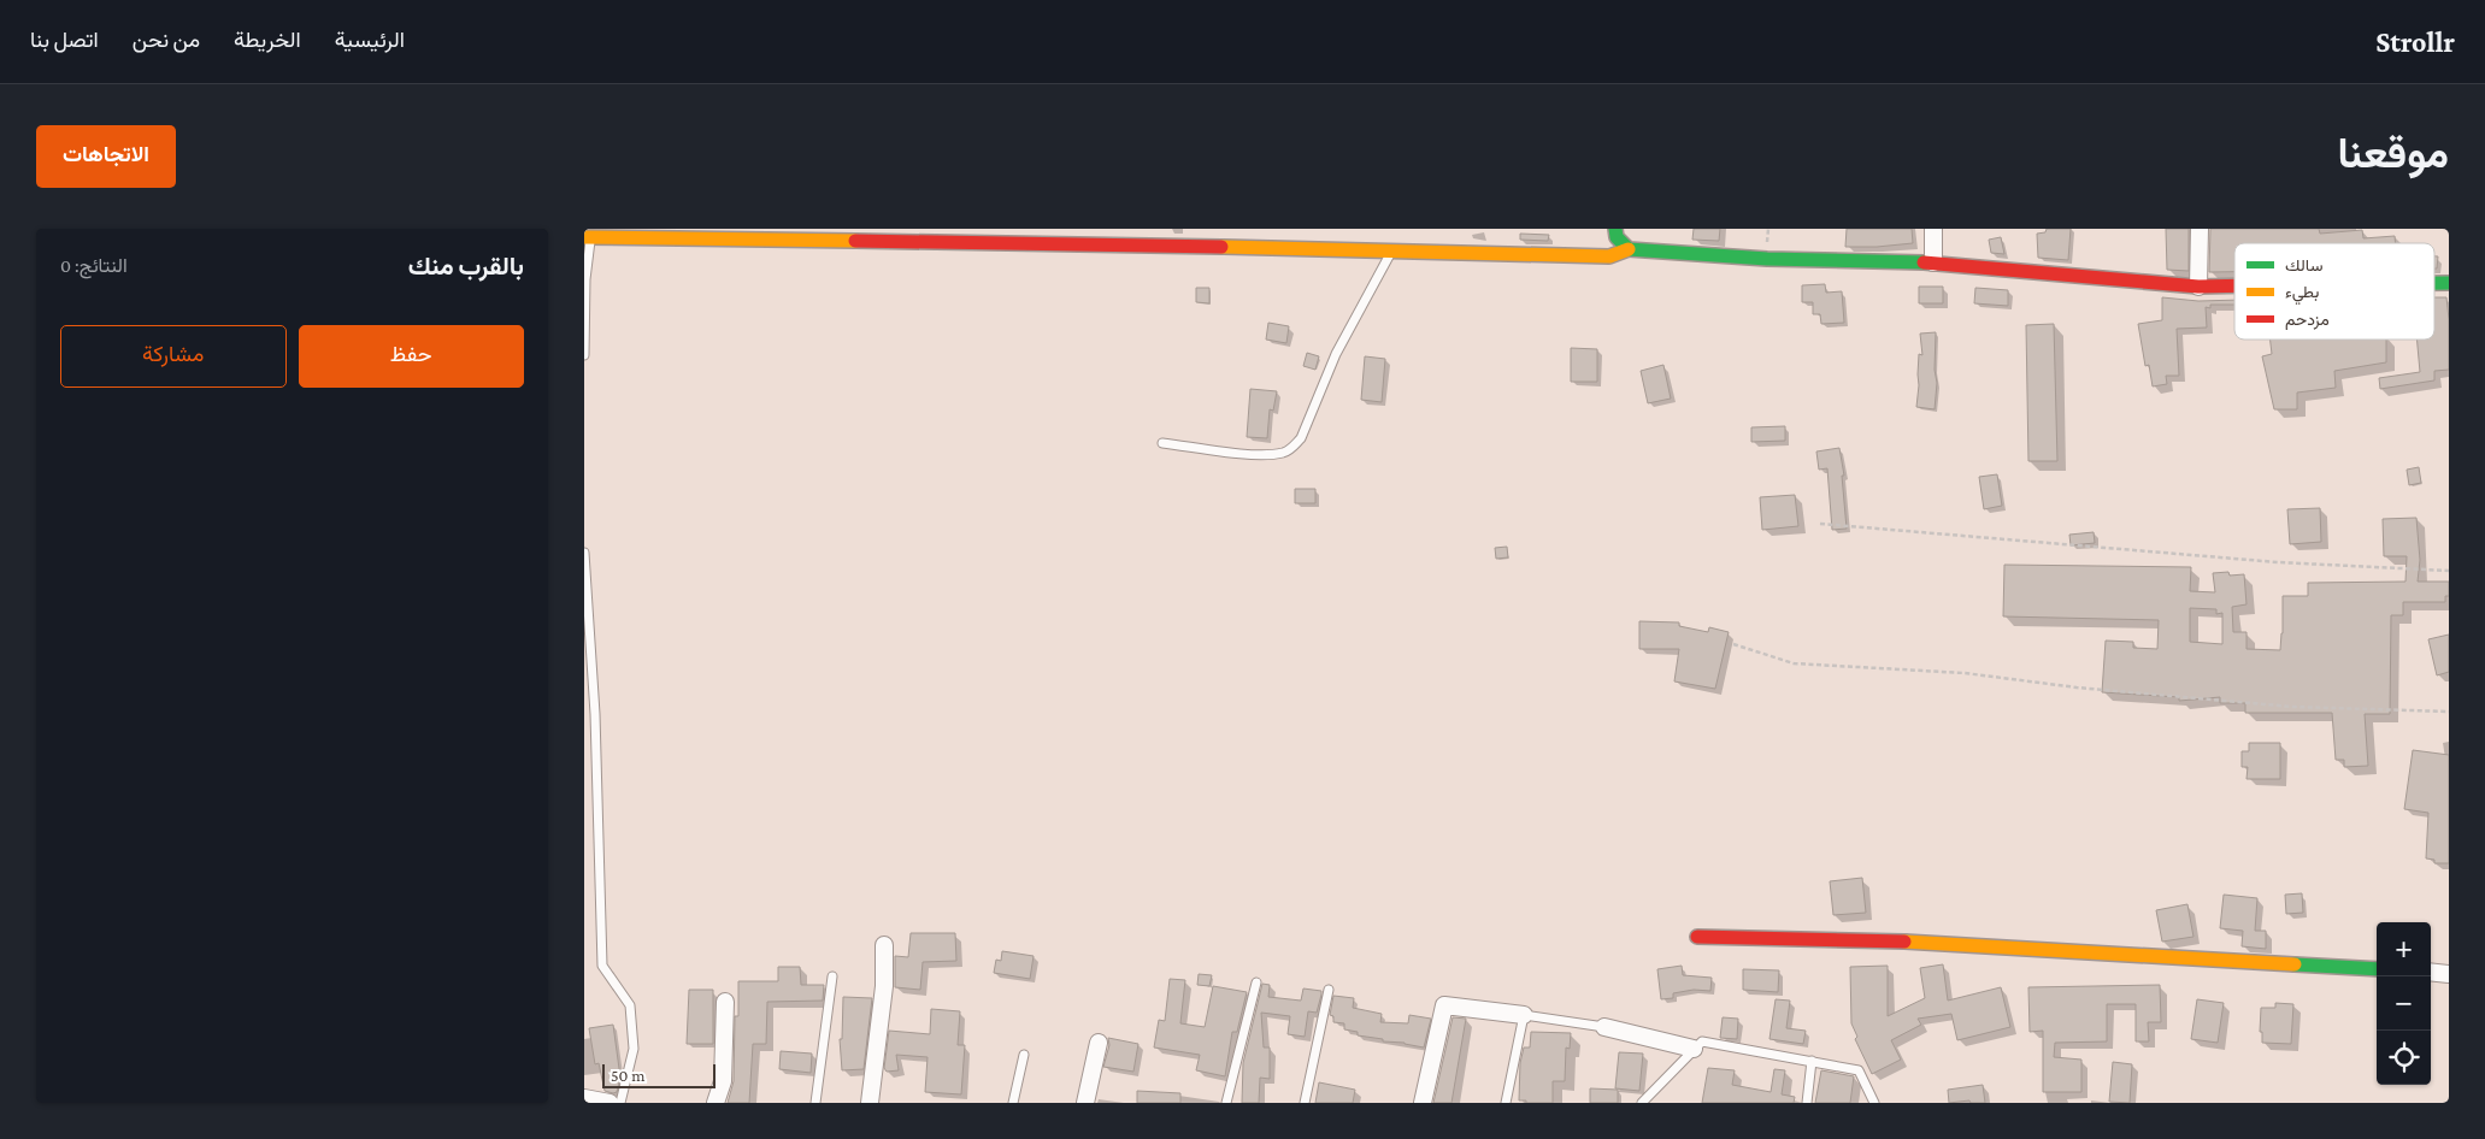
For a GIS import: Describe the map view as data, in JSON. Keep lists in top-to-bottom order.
{
  "legend": ["سالك", "بطيء", "مزدحم"],
  "scale_bar": "50 m",
  "page": {
    "header": "Strollr",
    "nav": [
      "الرئيسية",
      "الخريطة",
      "من نحن",
      "اتصل بنا"
    ],
    "title": "موقعنا",
    "buttons": [
      "الاتجاهات",
      ["حفظ", "مشاركة"]
    ],
    "heading": ["بالقرب منك", "النتائج: 0"],
    "map_buttons": ["+", "−"],
    "scale": "50 m"
  }
}
